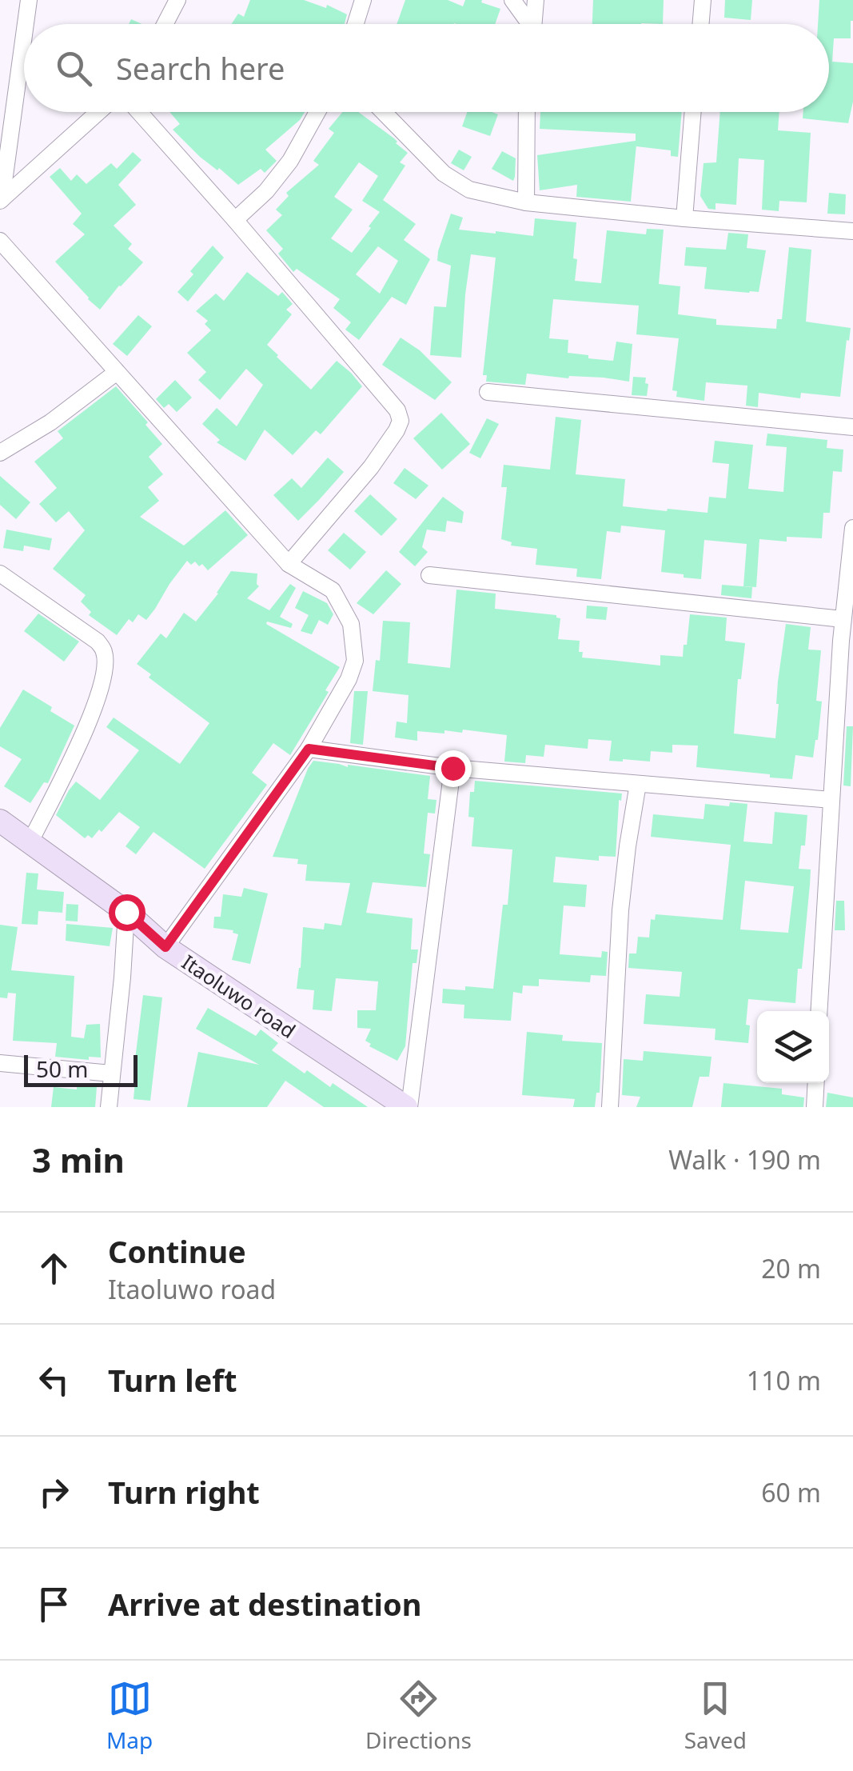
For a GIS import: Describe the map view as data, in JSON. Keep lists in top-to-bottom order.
{
  "streets": {
    "street": ["Itaoluwo road"]
  },
  "scale_bar": "50 m",
  "page": {
    "search": "Search here",
    "scale": "50 m",
    "heading": ["3 min", "Walk · 190 m"],
    "list": [
      ["Continue", "Itaoluwo road", "20 m"],
      ["Turn left", "110 m"],
      ["Turn right", "60 m"],
      "Arrive at destination"
    ],
    "nav": ["Map", "Directions", "Saved"]
  }
}
